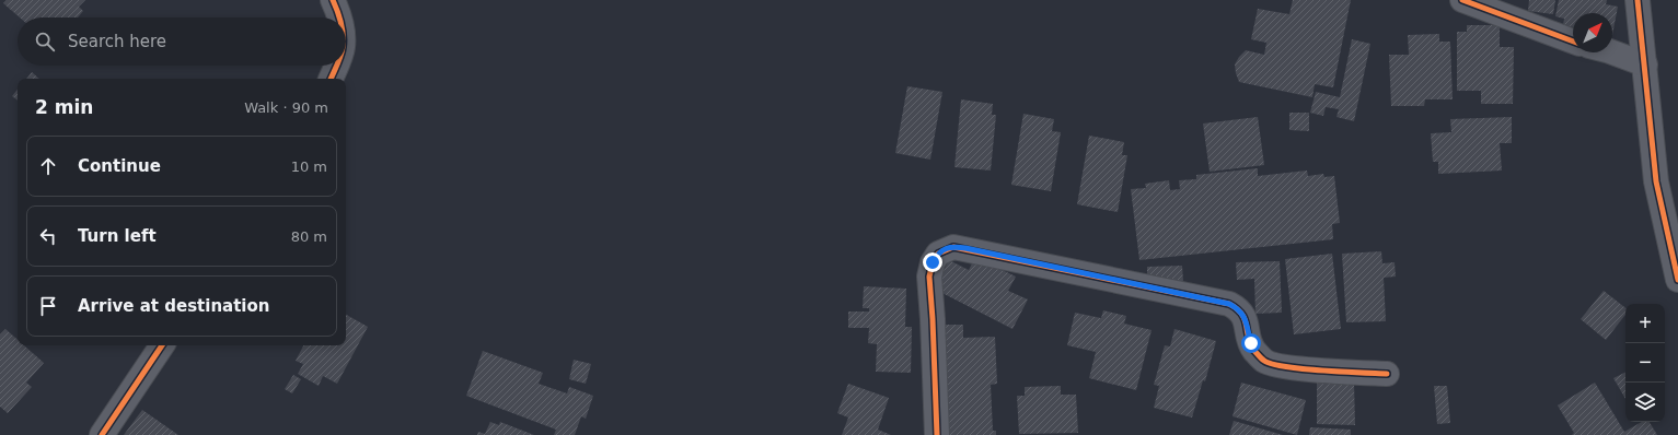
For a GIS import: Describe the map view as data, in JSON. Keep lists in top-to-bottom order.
{
  "north": "top right",
  "page": {
    "search": "Search here",
    "heading": ["2 min", "Walk · 90 m"],
    "list": [
      ["Continue", "10 m"],
      ["Turn left", "80 m"],
      "Arrive at destination"
    ],
    "map_buttons": ["+", "−"]
  }
}
